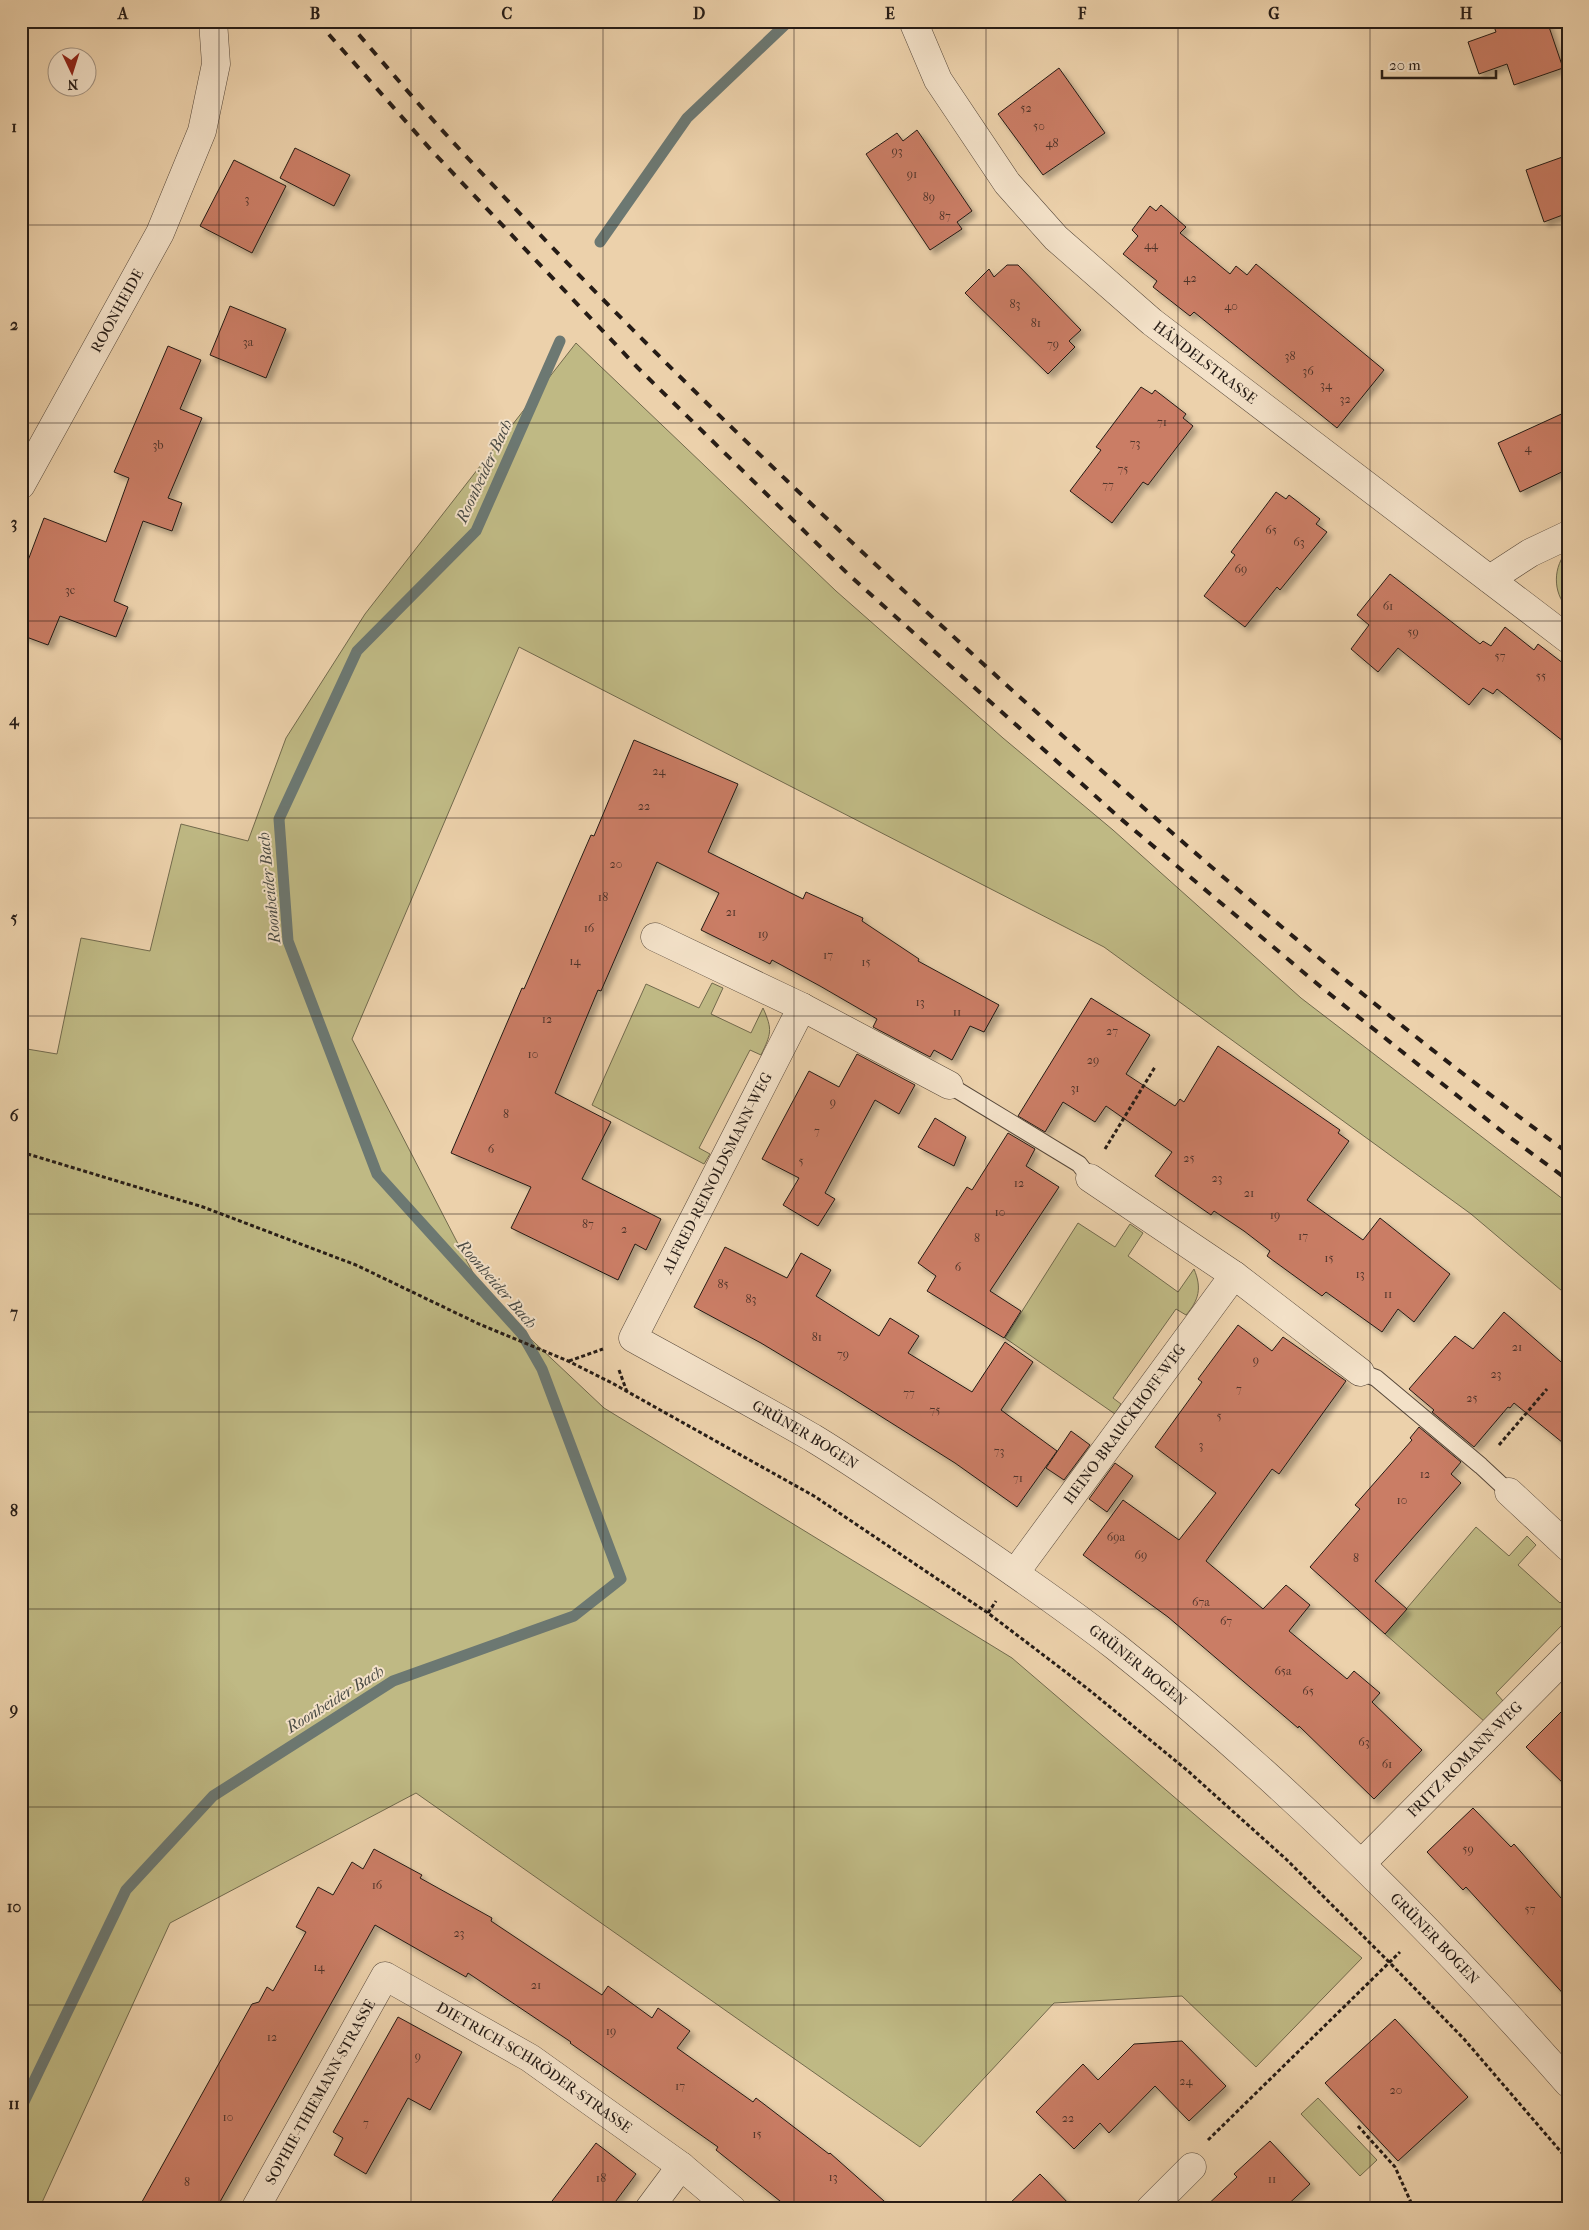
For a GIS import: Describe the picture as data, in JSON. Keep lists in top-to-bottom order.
{
  "streets": {
    "street": [
      "ROONHEIDE",
      "HÄNDELSTRASSE",
      "ALFRED-REINOLDSMANN-WEG",
      "HEINO-BRAUCKHOFF-WEG",
      "GRÜNER BOGEN",
      "FRITZ-ROMANN-WEG",
      "DIETRICH-SCHRÖDER-STRASSE",
      "SOPHIE-THIEMANN-STRASSE"
    ]
  },
  "crossings": [
    ["ALFRED-REINOLDSMANN-WEG", "GRÜNER BOGEN"],
    ["HEINO-BRAUCKHOFF-WEG", "GRÜNER BOGEN"],
    ["GRÜNER BOGEN", "FRITZ-ROMANN-WEG"],
    ["DIETRICH-SCHRÖDER-STRASSE", "SOPHIE-THIEMANN-STRASSE"]
  ],
  "water": ["Roonheider Bach"],
  "house_numbers": [
    "52",
    "50",
    "48",
    "93",
    "91",
    "89",
    "3",
    "87",
    "44",
    "42",
    "83",
    "40",
    "81",
    "3a",
    "79",
    "38",
    "36",
    "34",
    "32",
    "71",
    "73",
    "3b",
    "4",
    "75",
    "77",
    "65",
    "63",
    "69",
    "3c",
    "61",
    "59",
    "57",
    "55",
    "24",
    "22",
    "20",
    "18",
    "21",
    "16",
    "19",
    "17",
    "14",
    "15",
    "13",
    "11",
    "12",
    "27",
    "10",
    "29",
    "31",
    "9",
    "8",
    "7",
    "6",
    "25",
    "5",
    "23",
    "12",
    "21",
    "10",
    "19",
    "87",
    "2",
    "17",
    "8",
    "15",
    "6",
    "13",
    "85",
    "11",
    "83",
    "81",
    "21",
    "79",
    "9",
    "23",
    "7",
    "77",
    "25",
    "75",
    "5",
    "3",
    "73",
    "12",
    "71",
    "10",
    "69a",
    "69",
    "8",
    "67a",
    "67",
    "65a",
    "65",
    "63",
    "61",
    "59",
    "16",
    "57",
    "23",
    "14",
    "21",
    "19",
    "12",
    "9",
    "24",
    "17",
    "20",
    "10",
    "22",
    "7",
    "15",
    "13",
    "18",
    "11",
    "8"
  ],
  "scale_bar": "20 m",
  "north": "bottom",
  "grid": {
    "columns": [
      "A",
      "B",
      "C",
      "D",
      "E",
      "F",
      "G",
      "H"
    ],
    "rows": [
      "1",
      "2",
      "3",
      "4",
      "5",
      "6",
      "7",
      "8",
      "9",
      "10",
      "11"
    ]
  }
}
